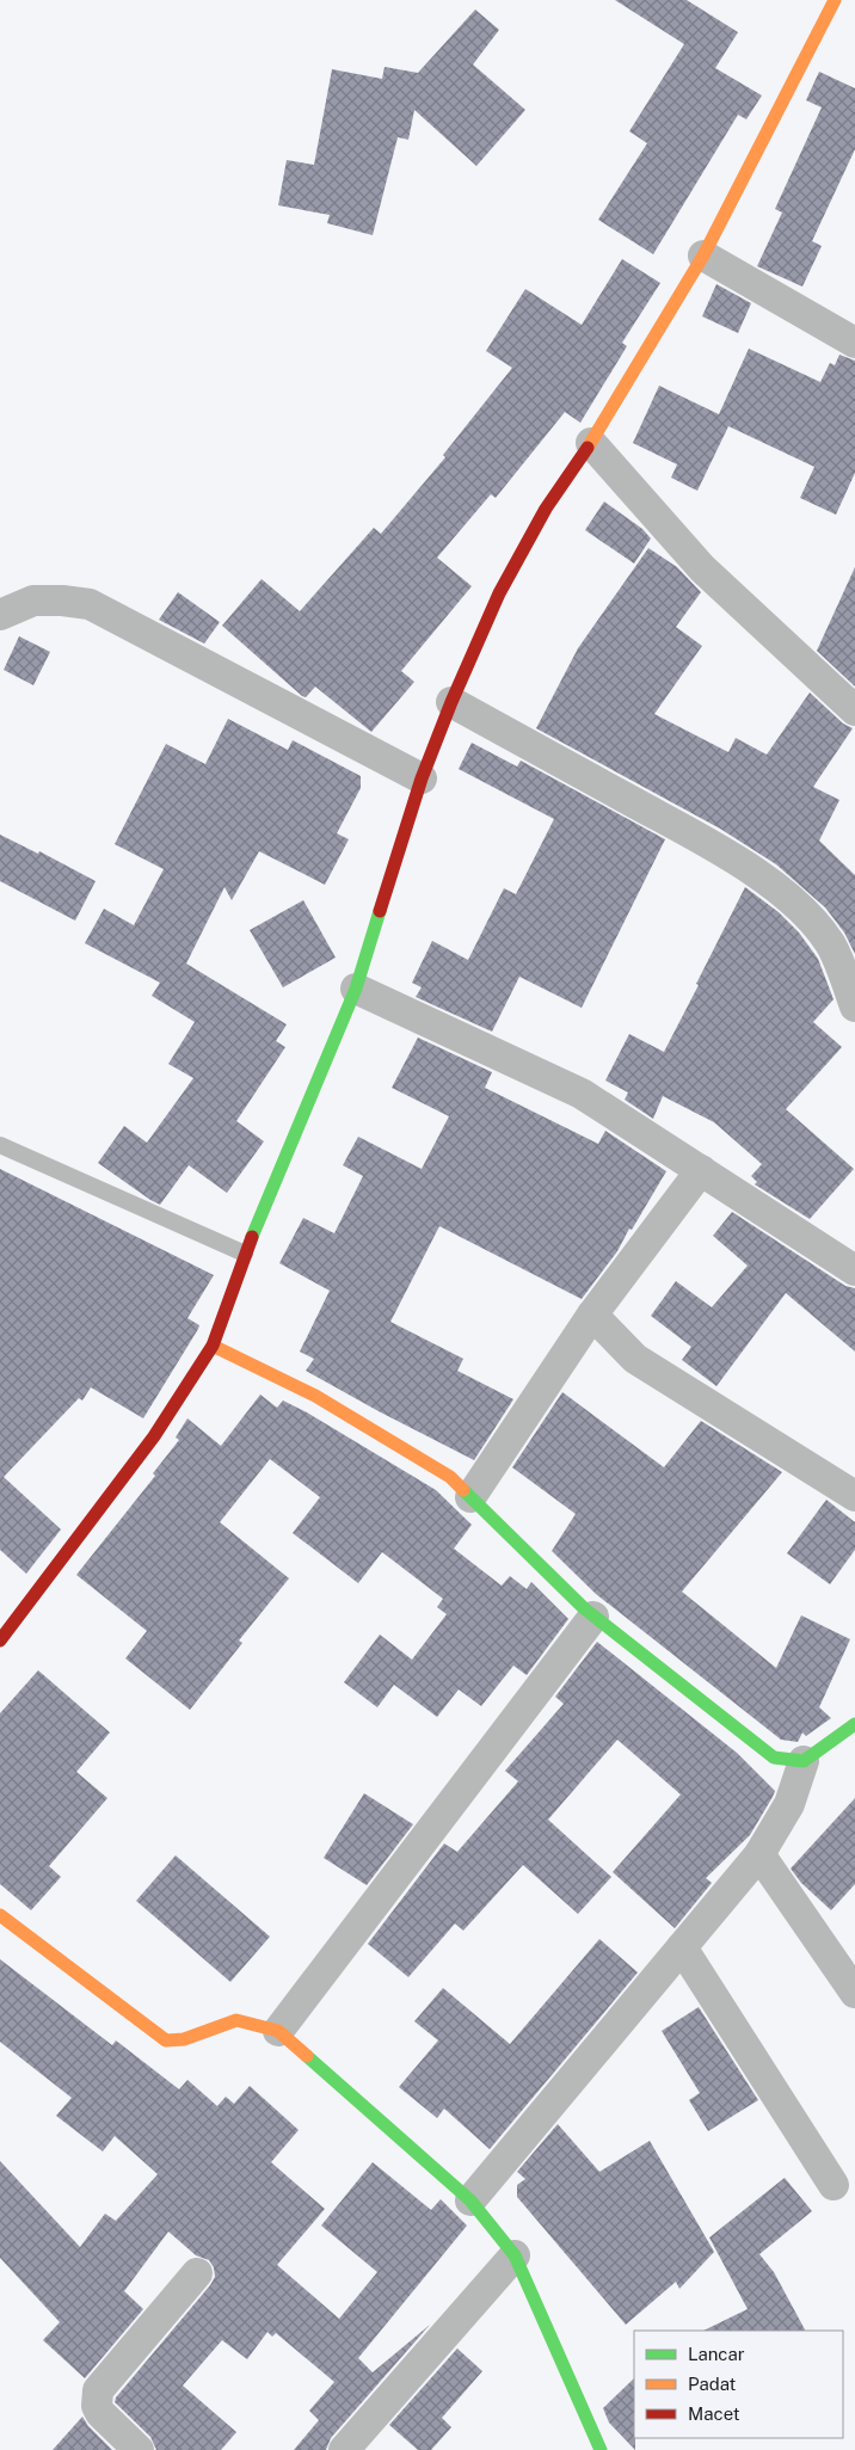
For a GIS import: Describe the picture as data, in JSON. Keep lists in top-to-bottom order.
{
  "legend": ["Lancar", "Padat", "Macet"]
}
